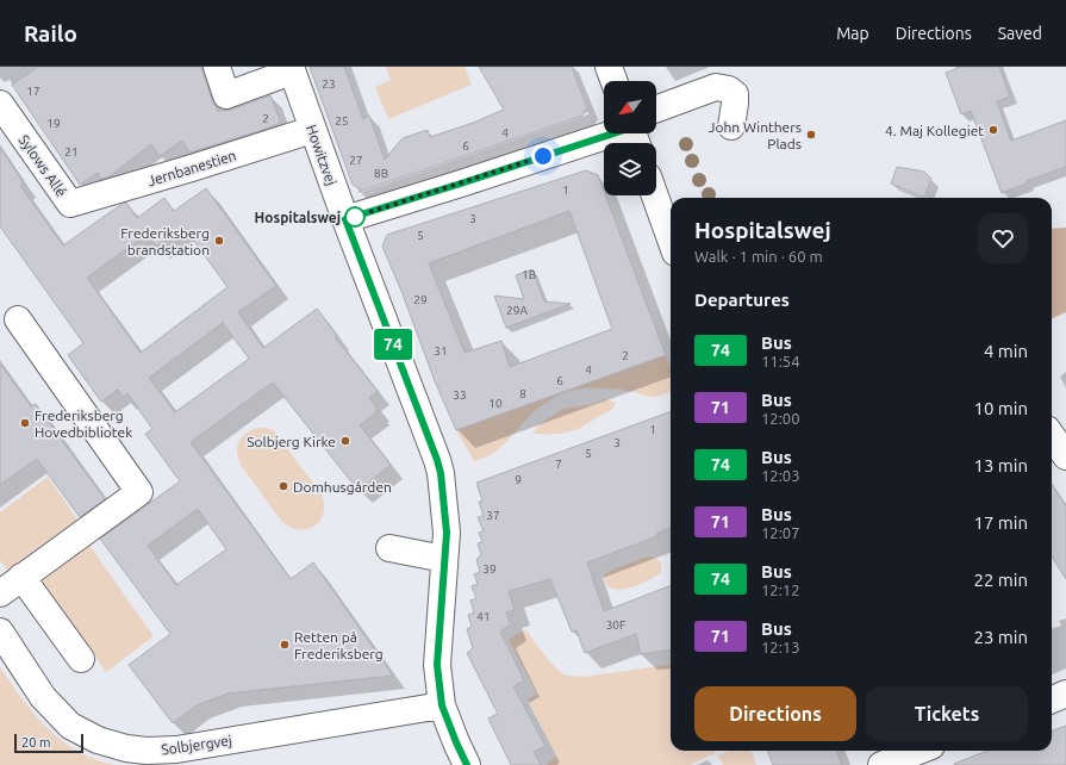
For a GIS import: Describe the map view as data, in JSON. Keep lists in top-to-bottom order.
{
  "streets": {
    "street": [
      "Howitzvej",
      "Sylows Allé",
      "Jernbanestien",
      "Solbjergvej"
    ]
  },
  "crossings": [
    ["Howitzvej", "Jernbanestien"],
    ["Howitzvej", "Solbjergvej"],
    ["Sylows Allé", "Jernbanestien"]
  ],
  "places": [
    "4. Maj Kollegiet",
    "John Winthers Plads",
    "Hospitalswej",
    "Frederiksberg brandstation",
    "Frederiksberg Hovedbibliotek",
    "Solbjerg Kirke",
    "Domhusgården",
    "Retten på Frederiksberg"
  ],
  "lines": ["bus line 74"],
  "house_numbers": [
    "23",
    "17",
    "2",
    "25",
    "19",
    "4",
    "6",
    "21",
    "27",
    "8B",
    "1",
    "3",
    "5",
    "1B",
    "29",
    "29A",
    "31",
    "2",
    "4",
    "6",
    "8",
    "33",
    "10",
    "1",
    "3",
    "5",
    "7",
    "9",
    "37",
    "39",
    "41",
    "30F"
  ],
  "scale_bar": "20 m",
  "north": "bottom left",
  "page": {
    "header": "Railo",
    "nav": ["Map", "Directions", "Saved"],
    "on_map": "74",
    "heading": [
      ["Hospitalswej", "Walk · 1 min · 60 m"],
      "Departures"
    ],
    "list": [
      {
        "mark": "74",
        "name": "Bus",
        "note": "11:54",
        "value": "4 min"
      },
      {
        "mark": "71",
        "name": "Bus",
        "note": "12:00",
        "value": "10 min"
      },
      {
        "mark": "74",
        "name": "Bus",
        "note": "12:03",
        "value": "13 min"
      },
      {
        "mark": "71",
        "name": "Bus",
        "note": "12:07",
        "value": "17 min"
      },
      {
        "mark": "74",
        "name": "Bus",
        "note": "12:12",
        "value": "22 min"
      },
      {
        "mark": "71",
        "name": "Bus",
        "note": "12:13",
        "value": "23 min"
      }
    ],
    "buttons": ["Directions", "Tickets"],
    "scale": "20 m"
  }
}
